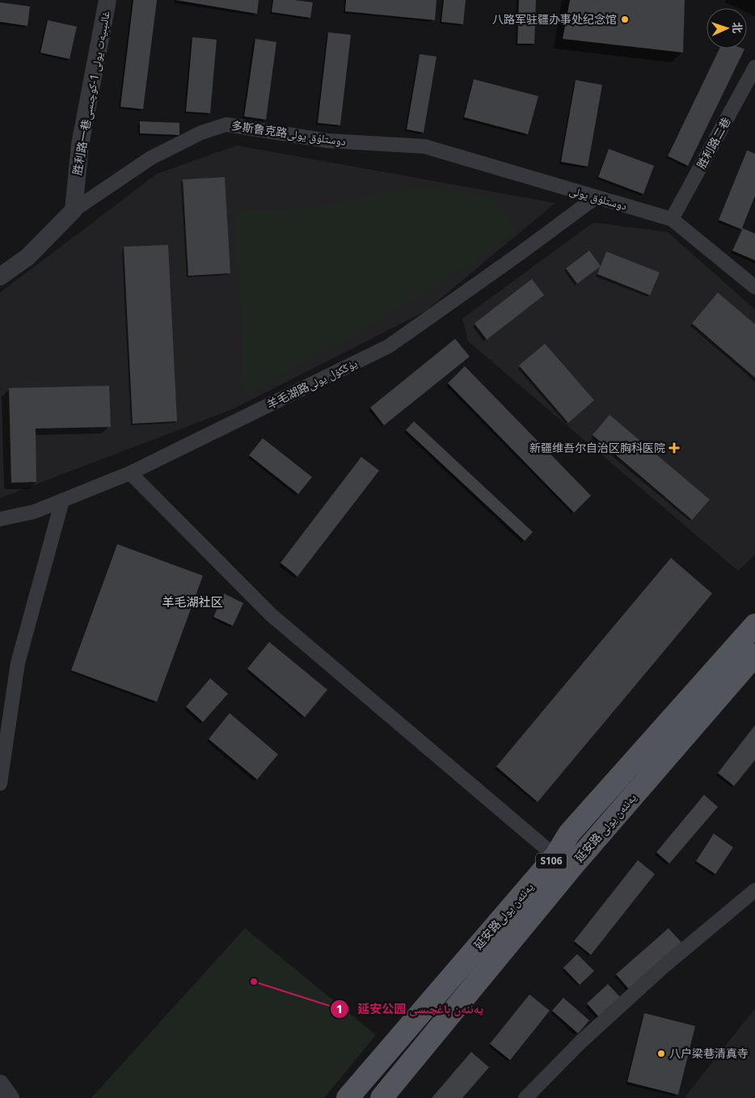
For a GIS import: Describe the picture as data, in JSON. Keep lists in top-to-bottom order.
{
  "streets": {
    "main road": ["延安路 يەنئەن يولى", "S106", "延安路يەنئەن يولى"],
    "street": [
      "胜利路一巷غالىبىيەت يولى 1-كوچىسى",
      "多斯鲁克路دوستلۇق يولى",
      "胜利路二巷",
      "دوستلۇق يولى",
      "羊毛湖路يۇڭكۆل يولى"
    ]
  },
  "crossings": [
    ["胜利路一巷غالىبىيەت يولى 1-كوچىسى", "多斯鲁克路دوستلۇق يولى"],
    ["多斯鲁克路دوستلۇق يولى", "دوستلۇق يولى"],
    ["胜利路二巷", "دوستلۇق يولى"],
    ["دوستلۇق يولى", "羊毛湖路يۇڭكۆل يولى"]
  ],
  "districts": ["羊毛湖社区"],
  "places": {
    "other": ["八路军驻疆办事处纪念馆", "延安公园 يەنئەن باغچىسى", "八户梁巷清真寺"],
    "health": ["新疆维吾尔自治区胸科医院"]
  },
  "north": "right"
}
